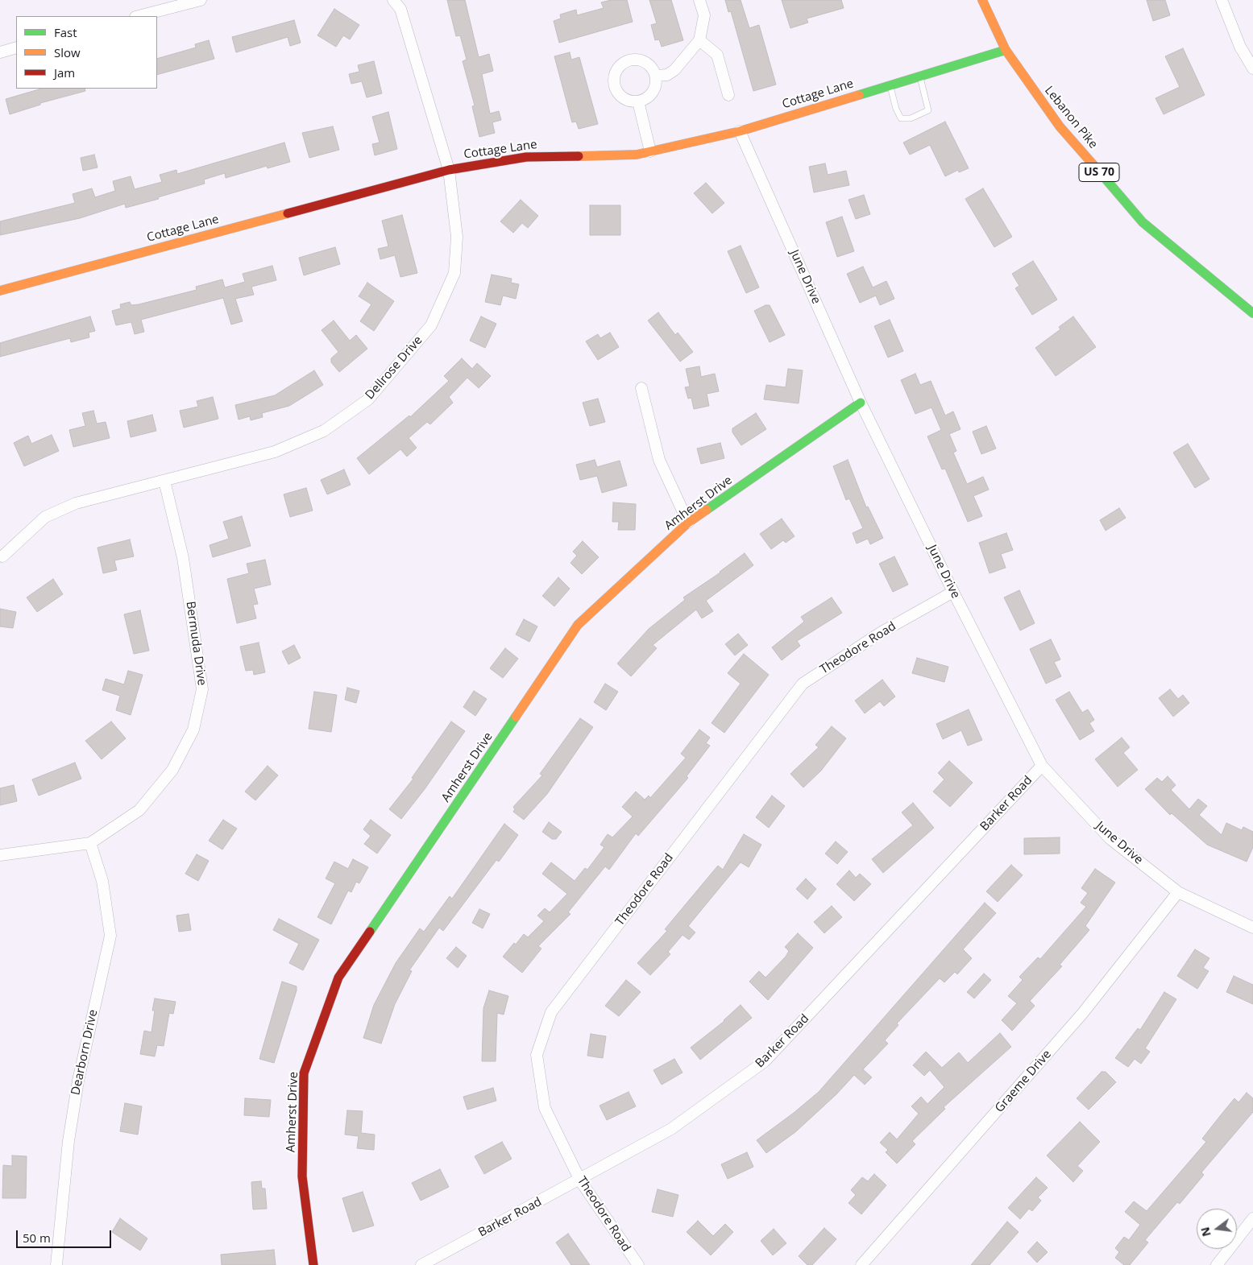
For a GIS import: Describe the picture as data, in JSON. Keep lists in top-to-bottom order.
{
  "streets": {
    "street": [
      "Cottage Lane",
      "Lebanon Pike",
      "US 70",
      "June Drive",
      "Dellrose Drive",
      "Amherst Drive",
      "Bermuda Drive",
      "Theodore Road",
      "Barker Road",
      "Dearborn Drive",
      "Graeme Drive"
    ]
  },
  "crossings": [
    ["Cottage Lane", "Lebanon Pike"],
    ["Cottage Lane", "June Drive"],
    ["Cottage Lane", "Dellrose Drive"],
    ["June Drive", "Amherst Drive"],
    ["June Drive", "Theodore Road"],
    ["June Drive", "Barker Road"],
    ["June Drive", "Graeme Drive"],
    ["Dellrose Drive", "Bermuda Drive"],
    ["Bermuda Drive", "Dearborn Drive"],
    ["Theodore Road", "Barker Road"]
  ],
  "legend": ["Fast", "Slow", "Jam"],
  "scale_bar": "50 m",
  "north": "left"
}
